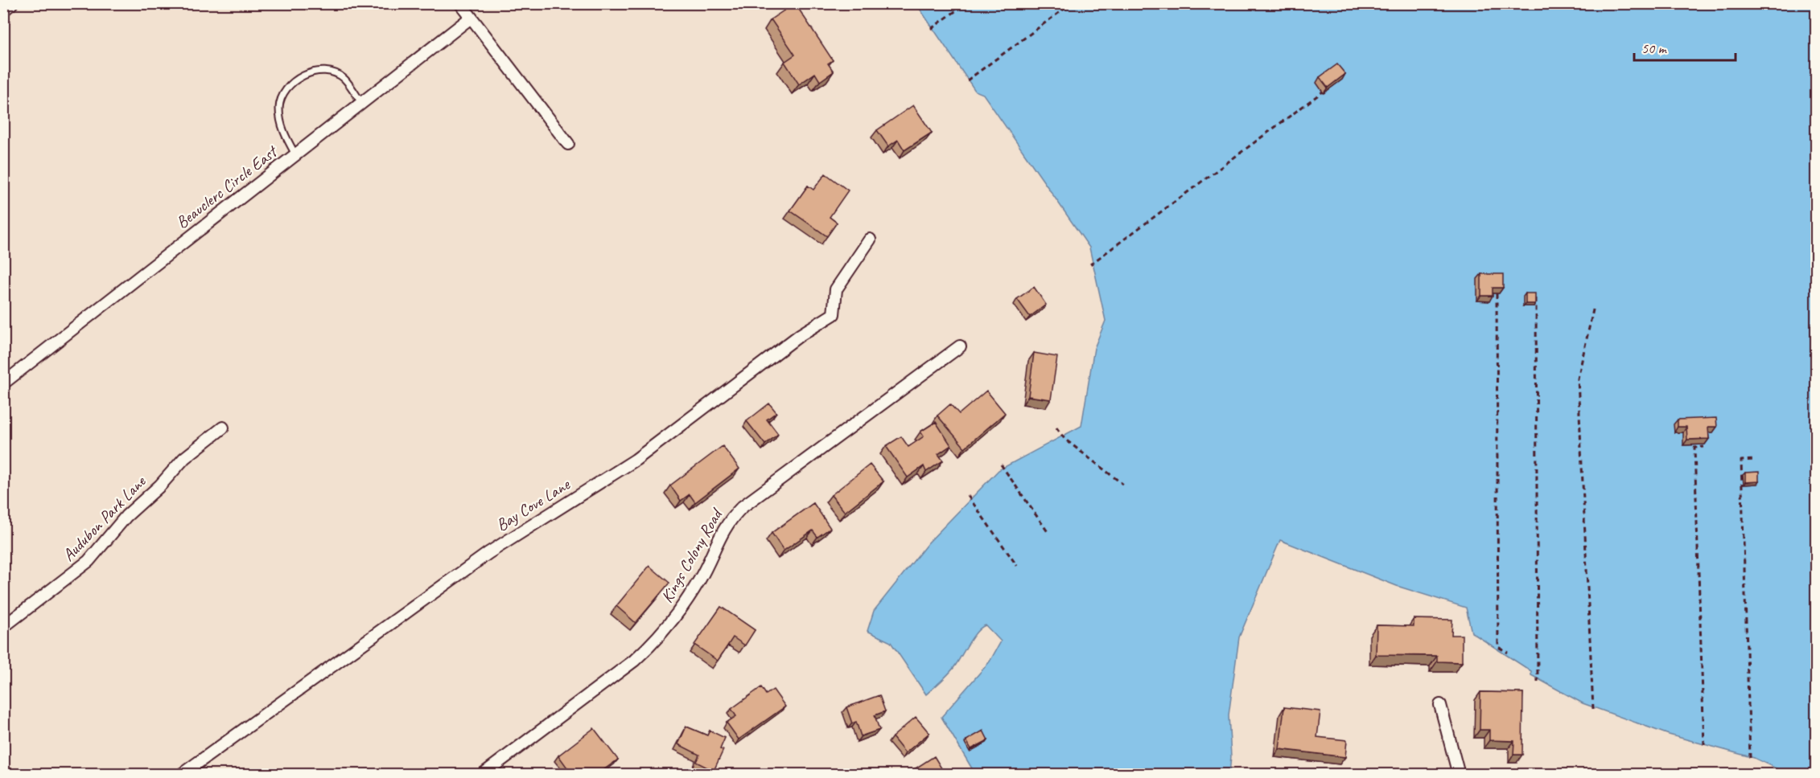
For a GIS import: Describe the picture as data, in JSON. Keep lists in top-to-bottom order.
{
  "streets": {
    "street": [
      "Beauclerc Circle East",
      "Bay Cove Lane",
      "Audubon Park Lane",
      "Kings Colony Road"
    ]
  },
  "scale_bar": "50 m"
}
